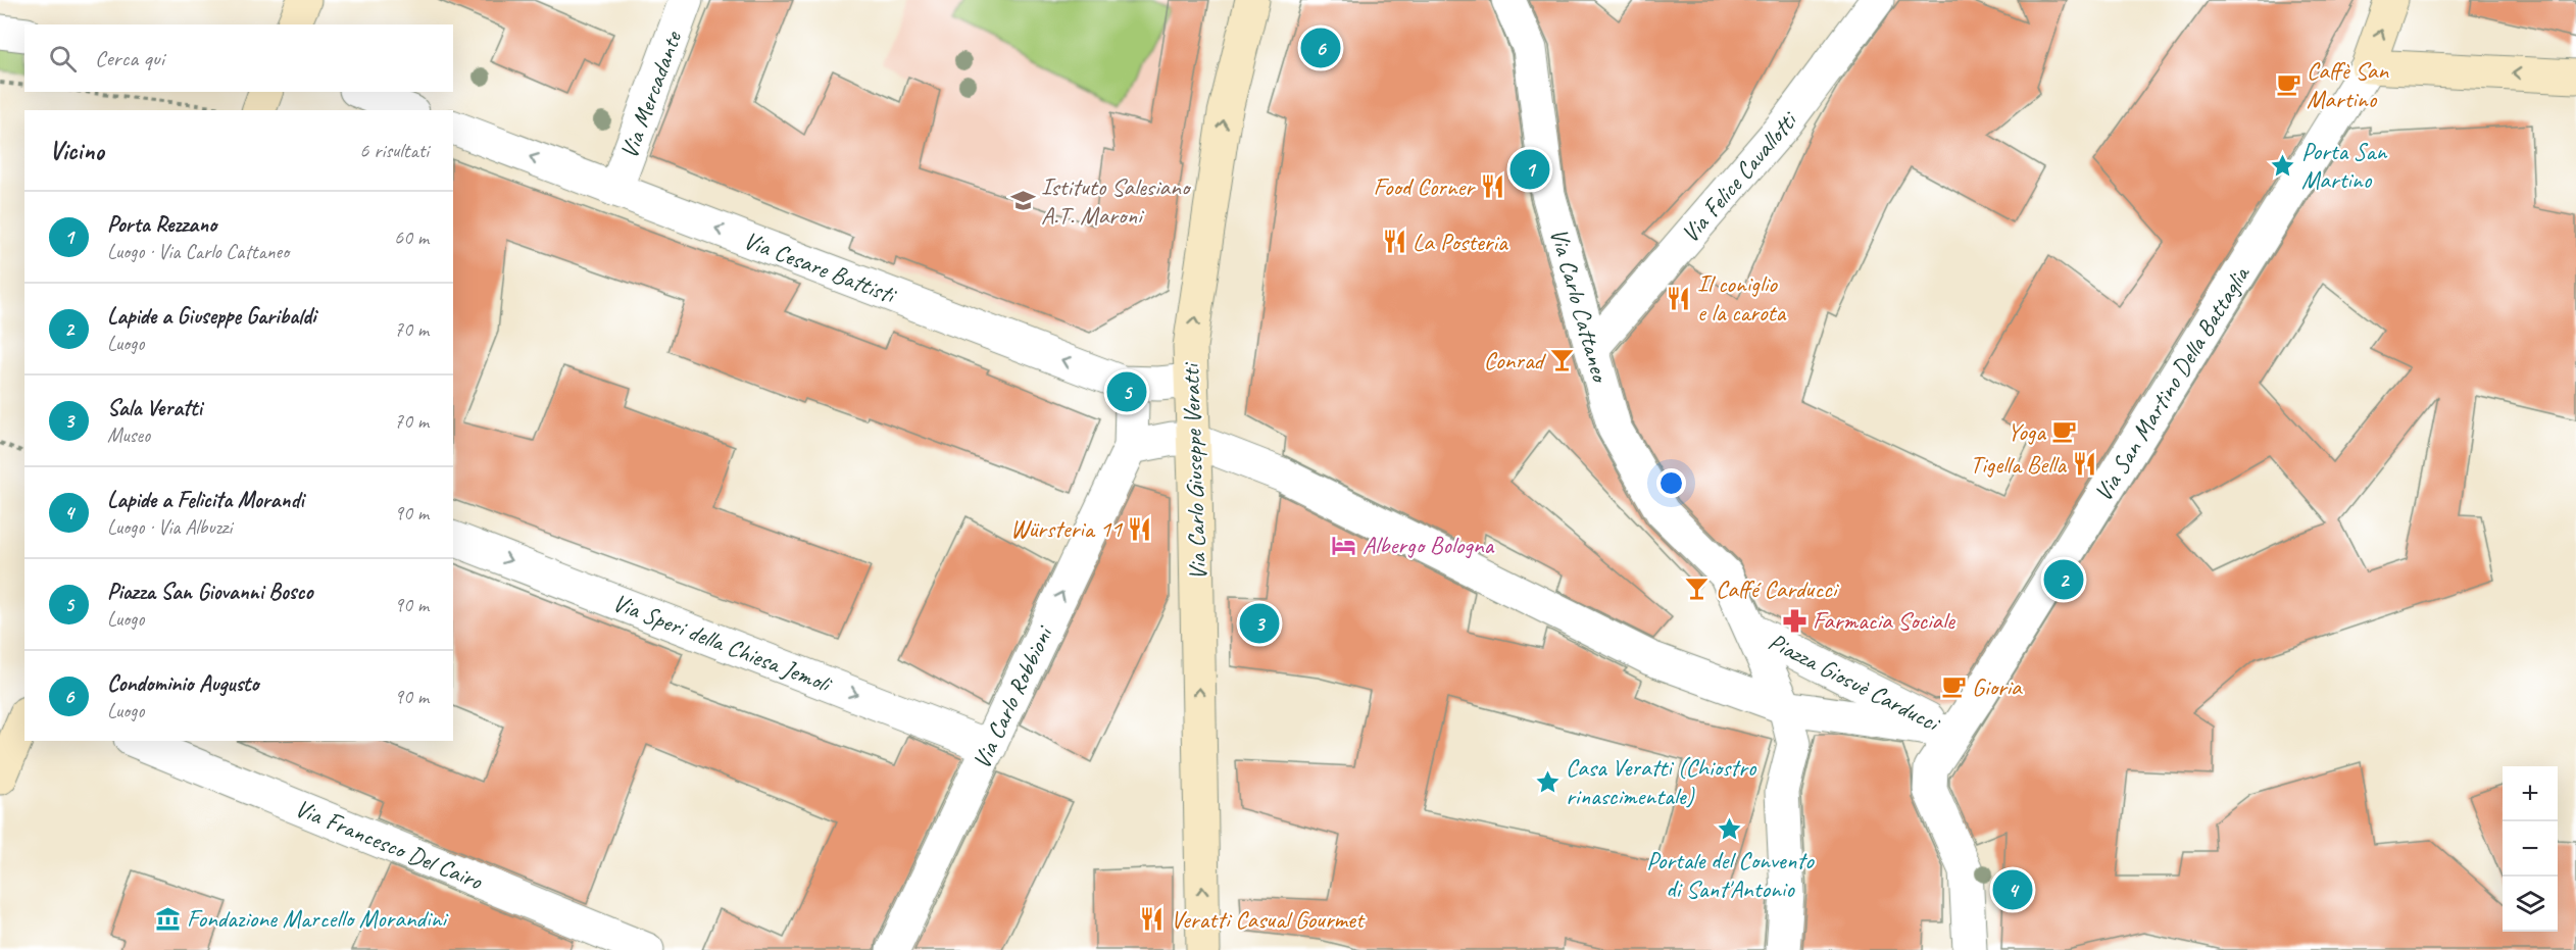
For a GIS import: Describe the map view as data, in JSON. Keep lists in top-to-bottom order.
{
  "streets": {
    "main road": ["Via Carlo Giuseppe Veratti"],
    "street": [
      "Via Mercadante",
      "Via Felice Cavallotti",
      "Via Cesare Battisti",
      "Via Carlo Cattaneo",
      "Via San Martino Della Battaglia",
      "Via Speri della Chiesa Jemoli",
      "Piazza Giosuè Carducci",
      "Via Carlo Robbioni",
      "Via Francesco Del Cairo"
    ]
  },
  "crossings": [
    ["Via Mercadante", "Via Cesare Battisti"],
    ["Via Felice Cavallotti", "Via Carlo Cattaneo"],
    ["Via Cesare Battisti", "Via Carlo Giuseppe Veratti"],
    ["Via Carlo Cattaneo", "Piazza Giosuè Carducci"],
    ["Via San Martino Della Battaglia", "Piazza Giosuè Carducci"],
    ["Via Carlo Giuseppe Veratti", "Piazza Giosuè Carducci"],
    ["Via Speri della Chiesa Jemoli", "Via Carlo Robbioni"]
  ],
  "one_way": [
    "Via Cesare Battisti",
    "Via Carlo Giuseppe Veratti",
    "Via Speri della Chiesa Jemoli",
    "Via Carlo Robbioni"
  ],
  "places": {
    "cafe": ["Caffè San Martino", "Yoga", "Gioria"],
    "place": ["Porta San Martino", "Casa Veratti (Chiostro rinascimentale)", "Portale del Convento di Sant'Antonio"],
    "restaurant": [
      "Food Corner",
      "La Posteria",
      "Il coniglio e la carota",
      "Tigella Bella",
      "Würsteria 11",
      "Veratti Casual Gourmet"
    ],
    "school or university": ["Istituto Salesiano A.T. Maroni"],
    "bar": ["Conrad", "Caffé Carducci"],
    "hotel": ["Albergo Bologna"],
    "pharmacy": ["Farmacia Sociale"],
    "museum": ["Fondazione Marcello Morandini"]
  },
  "page": {
    "search": "Cerca qui",
    "pins": [
      "6",
      "1",
      "5",
      "2",
      "3",
      "4"
    ],
    "heading": ["Vicino", "6 risultati"],
    "list": [
      {
        "mark": "1",
        "name": "Porta Rezzano",
        "note": "Luogo · Via Carlo Cattaneo",
        "value": "60 m"
      },
      {
        "mark": "2",
        "name": "Lapide a Giuseppe Garibaldi",
        "note": "Luogo",
        "value": "70 m"
      },
      {
        "mark": "3",
        "name": "Sala Veratti",
        "note": "Museo",
        "value": "70 m"
      },
      {
        "mark": "4",
        "name": "Lapide a Felicita Morandi",
        "note": "Luogo · Via Albuzzi",
        "value": "90 m"
      },
      {
        "mark": "5",
        "name": "Piazza San Giovanni Bosco",
        "note": "Luogo",
        "value": "90 m"
      },
      {
        "mark": "6",
        "name": "Condominio Augusto",
        "note": "Luogo",
        "value": "90 m"
      }
    ],
    "map_buttons": ["+", "−"]
  }
}
